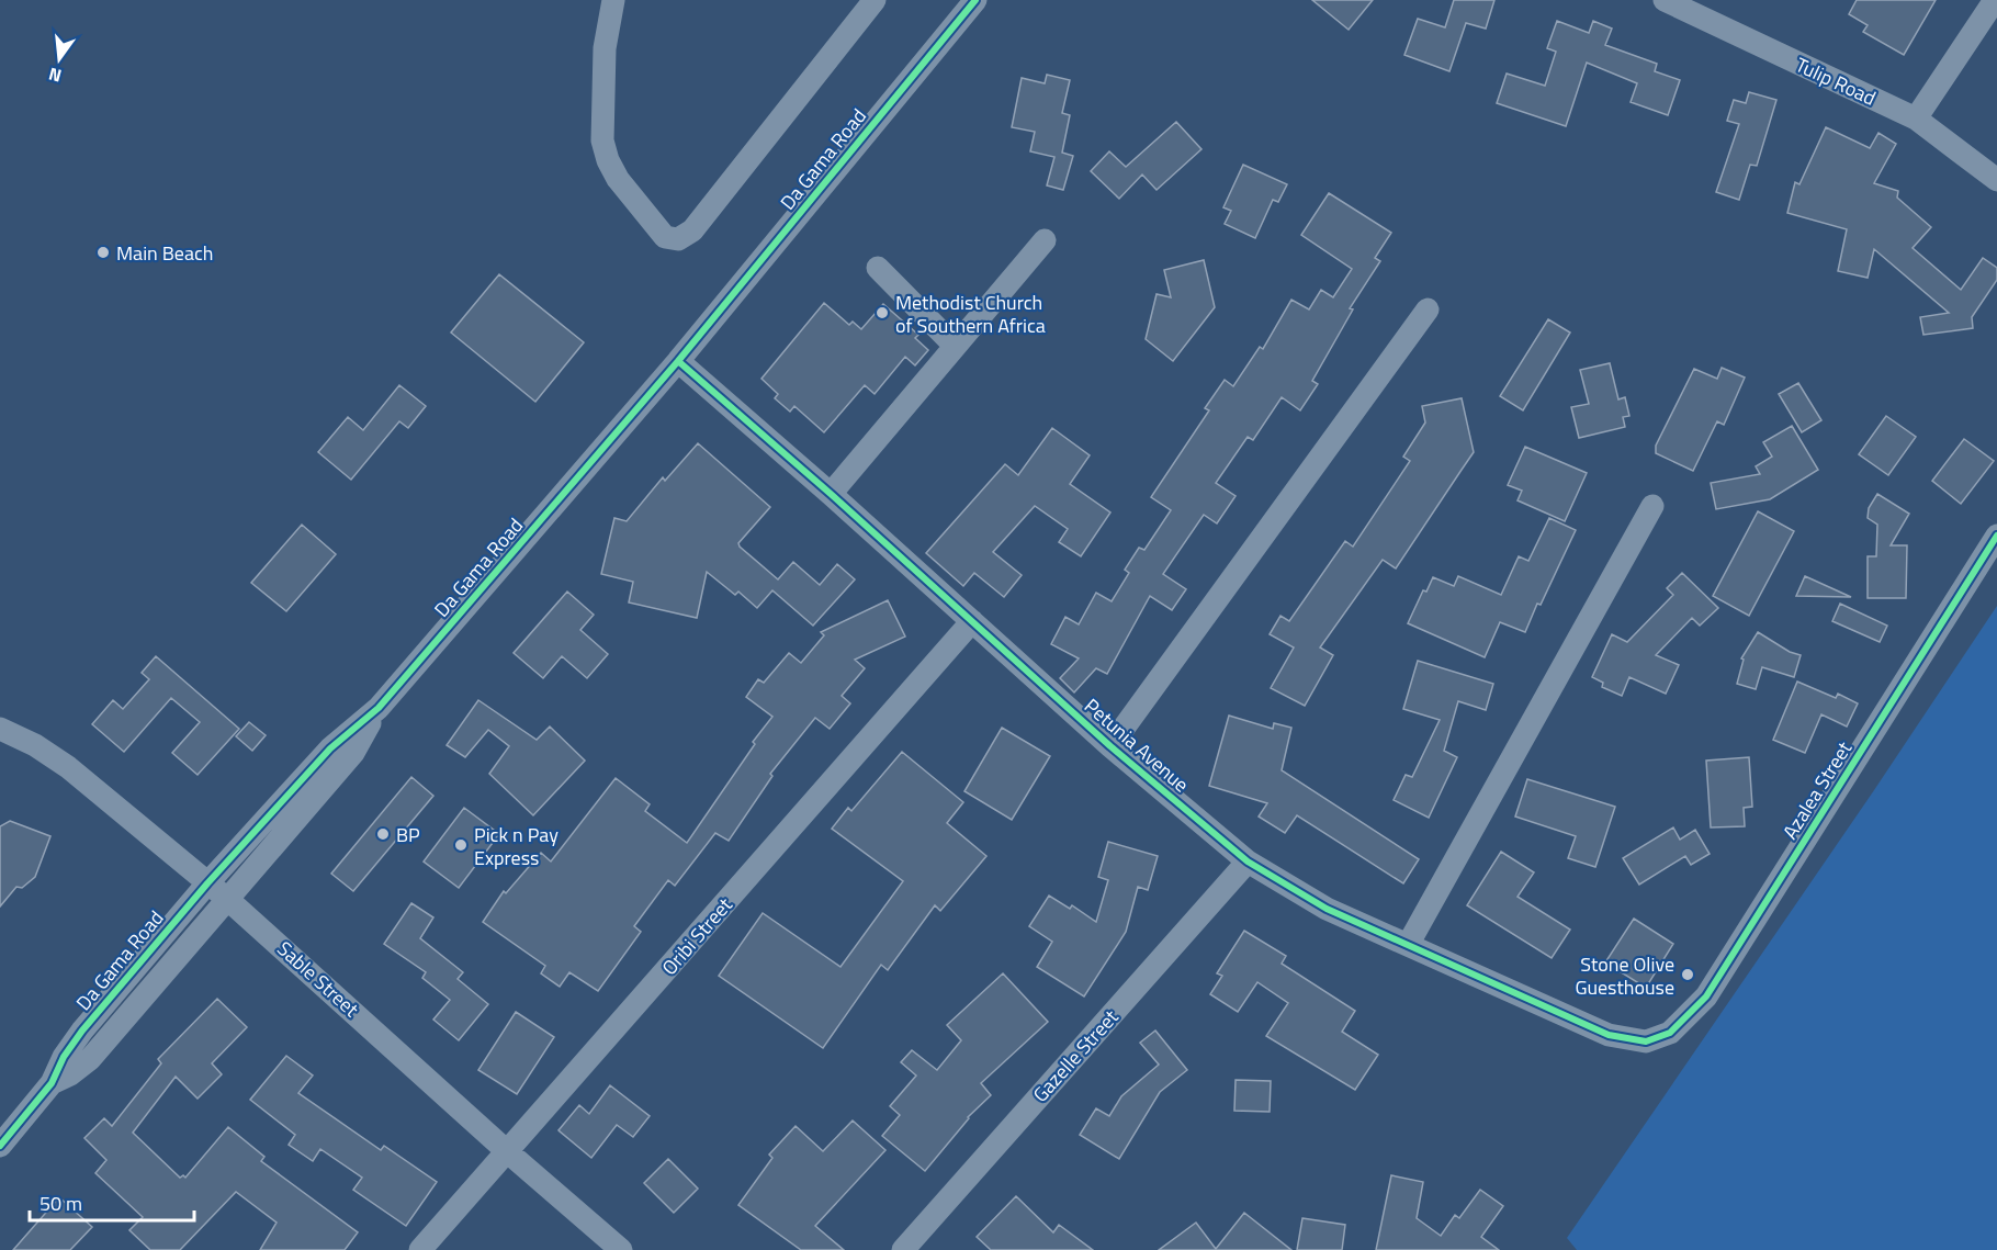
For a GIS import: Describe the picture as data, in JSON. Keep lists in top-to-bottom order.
{
  "streets": {
    "street": [
      "Tulip Road",
      "Da Gama Road",
      "Petunia Avenue",
      "Azalea Street",
      "Oribi Street",
      "Sable Street",
      "Gazelle Street"
    ]
  },
  "crossings": [
    ["Da Gama Road", "Petunia Avenue"],
    ["Da Gama Road", "Sable Street"],
    ["Petunia Avenue", "Azalea Street"],
    ["Petunia Avenue", "Oribi Street"],
    ["Petunia Avenue", "Gazelle Street"],
    ["Oribi Street", "Sable Street"]
  ],
  "places": [
    "Main Beach",
    "Methodist Church of Southern Africa",
    "BP",
    "Pick n Pay Express",
    "Stone Olive Guesthouse"
  ],
  "scale_bar": "50 m",
  "north": "bottom"
}
